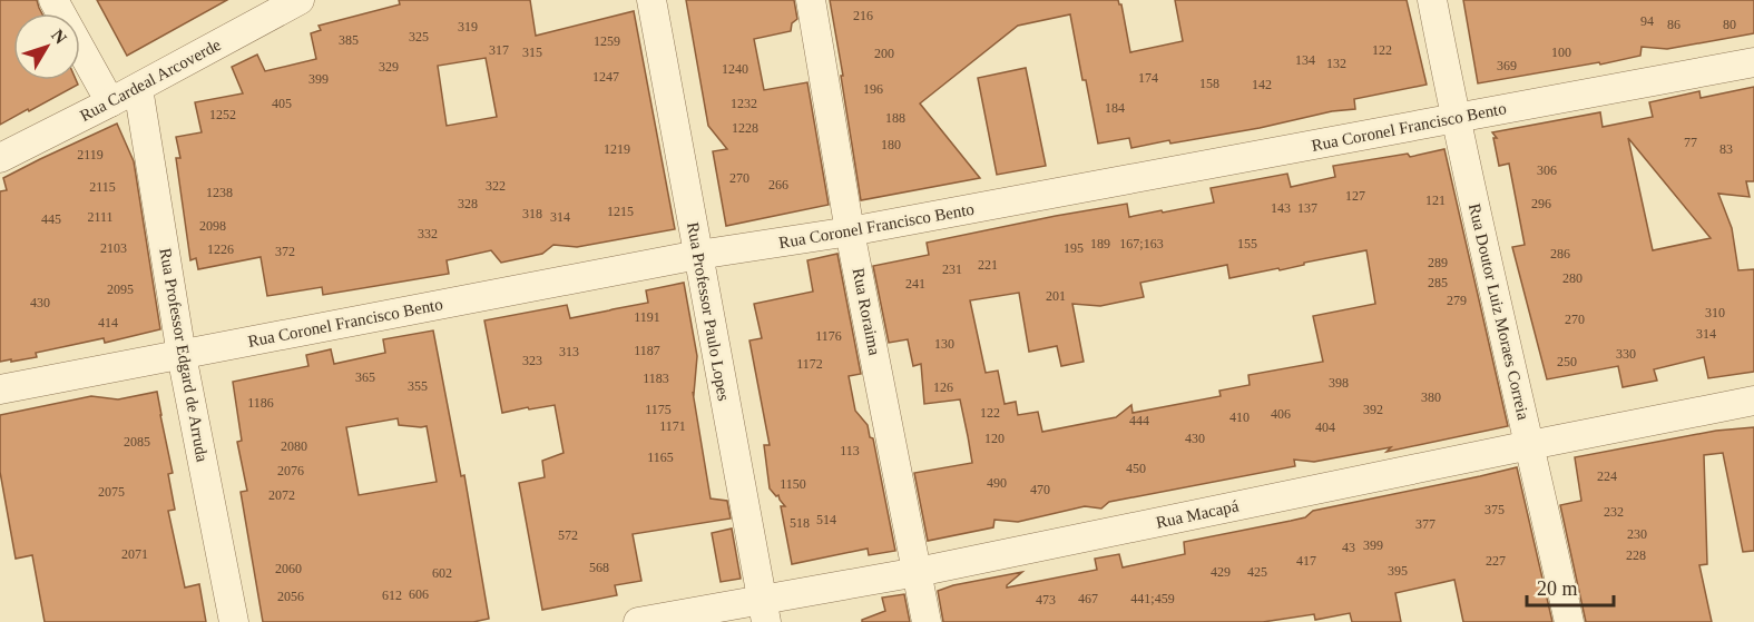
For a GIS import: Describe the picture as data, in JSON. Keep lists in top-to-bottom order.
{
  "streets": {
    "street": [
      "Rua Cardeal Arcoverde",
      "Rua Coronel Francisco Bento",
      "Rua Professor Paulo Lopes",
      "Rua Roraima",
      "Rua Doutor Luiz Moraes Correia",
      "Rua Professor Edgard de Arruda",
      "Rua Macapá"
    ]
  },
  "crossings": [
    ["Rua Cardeal Arcoverde", "Rua Professor Edgard de Arruda"],
    ["Rua Coronel Francisco Bento", "Rua Professor Paulo Lopes"],
    ["Rua Coronel Francisco Bento", "Rua Roraima"],
    ["Rua Coronel Francisco Bento", "Rua Doutor Luiz Moraes Correia"],
    ["Rua Coronel Francisco Bento", "Rua Professor Edgard de Arruda"],
    ["Rua Professor Paulo Lopes", "Rua Macapá"],
    ["Rua Roraima", "Rua Macapá"],
    ["Rua Doutor Luiz Moraes Correia", "Rua Macapá"]
  ],
  "house_numbers": [
    "216",
    "94",
    "86",
    "80",
    "319",
    "325",
    "385",
    "1259",
    "317",
    "122",
    "315",
    "100",
    "200",
    "134",
    "132",
    "369",
    "329",
    "1240",
    "1247",
    "174",
    "399",
    "158",
    "142",
    "196",
    "405",
    "1232",
    "184",
    "1252",
    "188",
    "1228",
    "77",
    "180",
    "1219",
    "83",
    "2119",
    "306",
    "270",
    "266",
    "322",
    "2115",
    "1238",
    "127",
    "121",
    "328",
    "296",
    "143",
    "137",
    "1215",
    "318",
    "2111",
    "314",
    "445",
    "2098",
    "332",
    "189",
    "167;163",
    "155",
    "2103",
    "195",
    "1226",
    "372",
    "286",
    "289",
    "221",
    "231",
    "280",
    "285",
    "241",
    "2095",
    "201",
    "279",
    "430",
    "310",
    "1191",
    "270",
    "414",
    "314",
    "1176",
    "130",
    "1187",
    "313",
    "330",
    "323",
    "250",
    "1172",
    "365",
    "1183",
    "398",
    "355",
    "126",
    "380",
    "1186",
    "1175",
    "392",
    "122",
    "406",
    "410",
    "444",
    "1171",
    "404",
    "120",
    "430",
    "2085",
    "2080",
    "113",
    "1165",
    "450",
    "2076",
    "224",
    "490",
    "1150",
    "470",
    "2075",
    "2072",
    "375",
    "232",
    "514",
    "518",
    "377",
    "230",
    "572",
    "399",
    "43",
    "2071",
    "228",
    "417",
    "227",
    "568",
    "2060",
    "395",
    "429",
    "425",
    "602",
    "606",
    "612",
    "2056",
    "467",
    "441;459",
    "473"
  ],
  "scale_bar": "20 m",
  "north": "top right"
}
